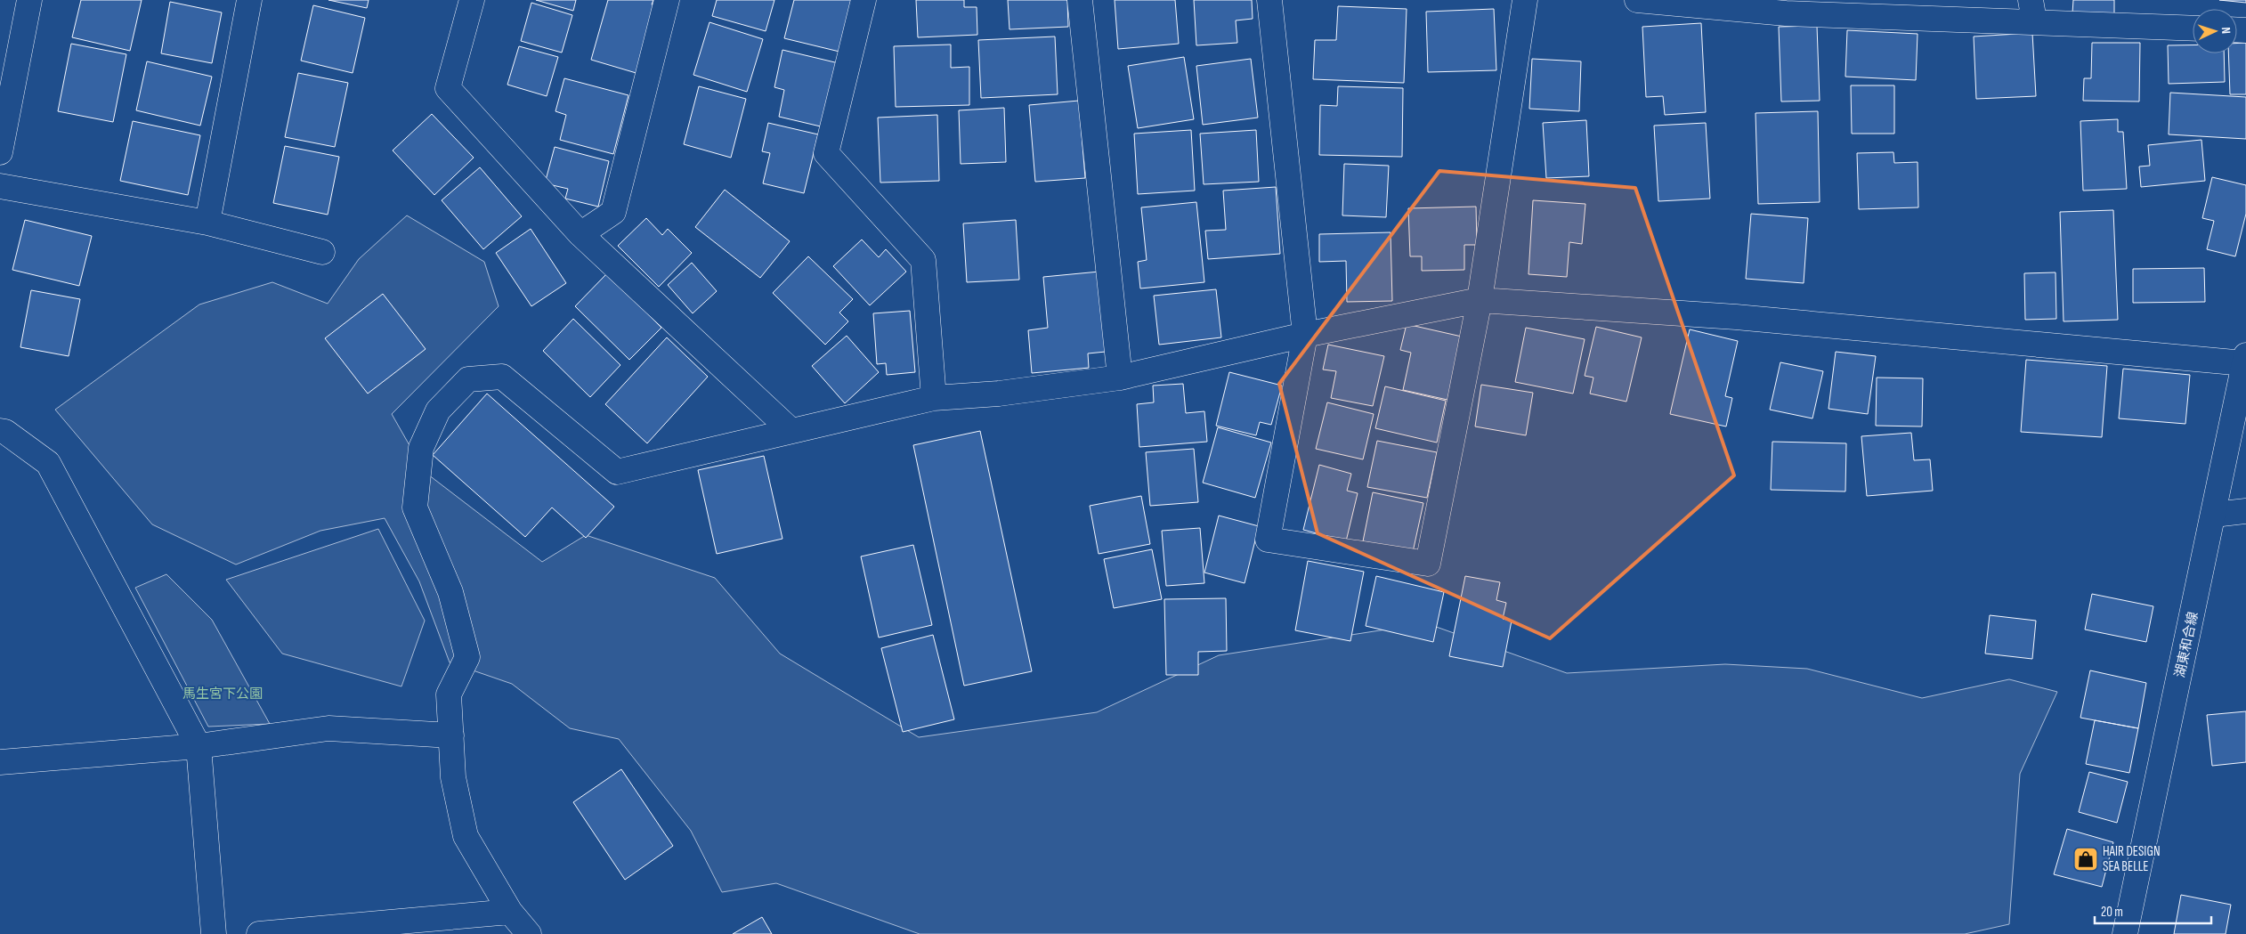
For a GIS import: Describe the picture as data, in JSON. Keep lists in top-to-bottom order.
{
  "streets": {
    "street": ["湖東和合線"]
  },
  "parks": ["馬生宮下公園"],
  "places": {
    "shop": ["HAIR DESIGN SEA BELLE"]
  },
  "scale_bar": "20 m",
  "north": "right"
}
